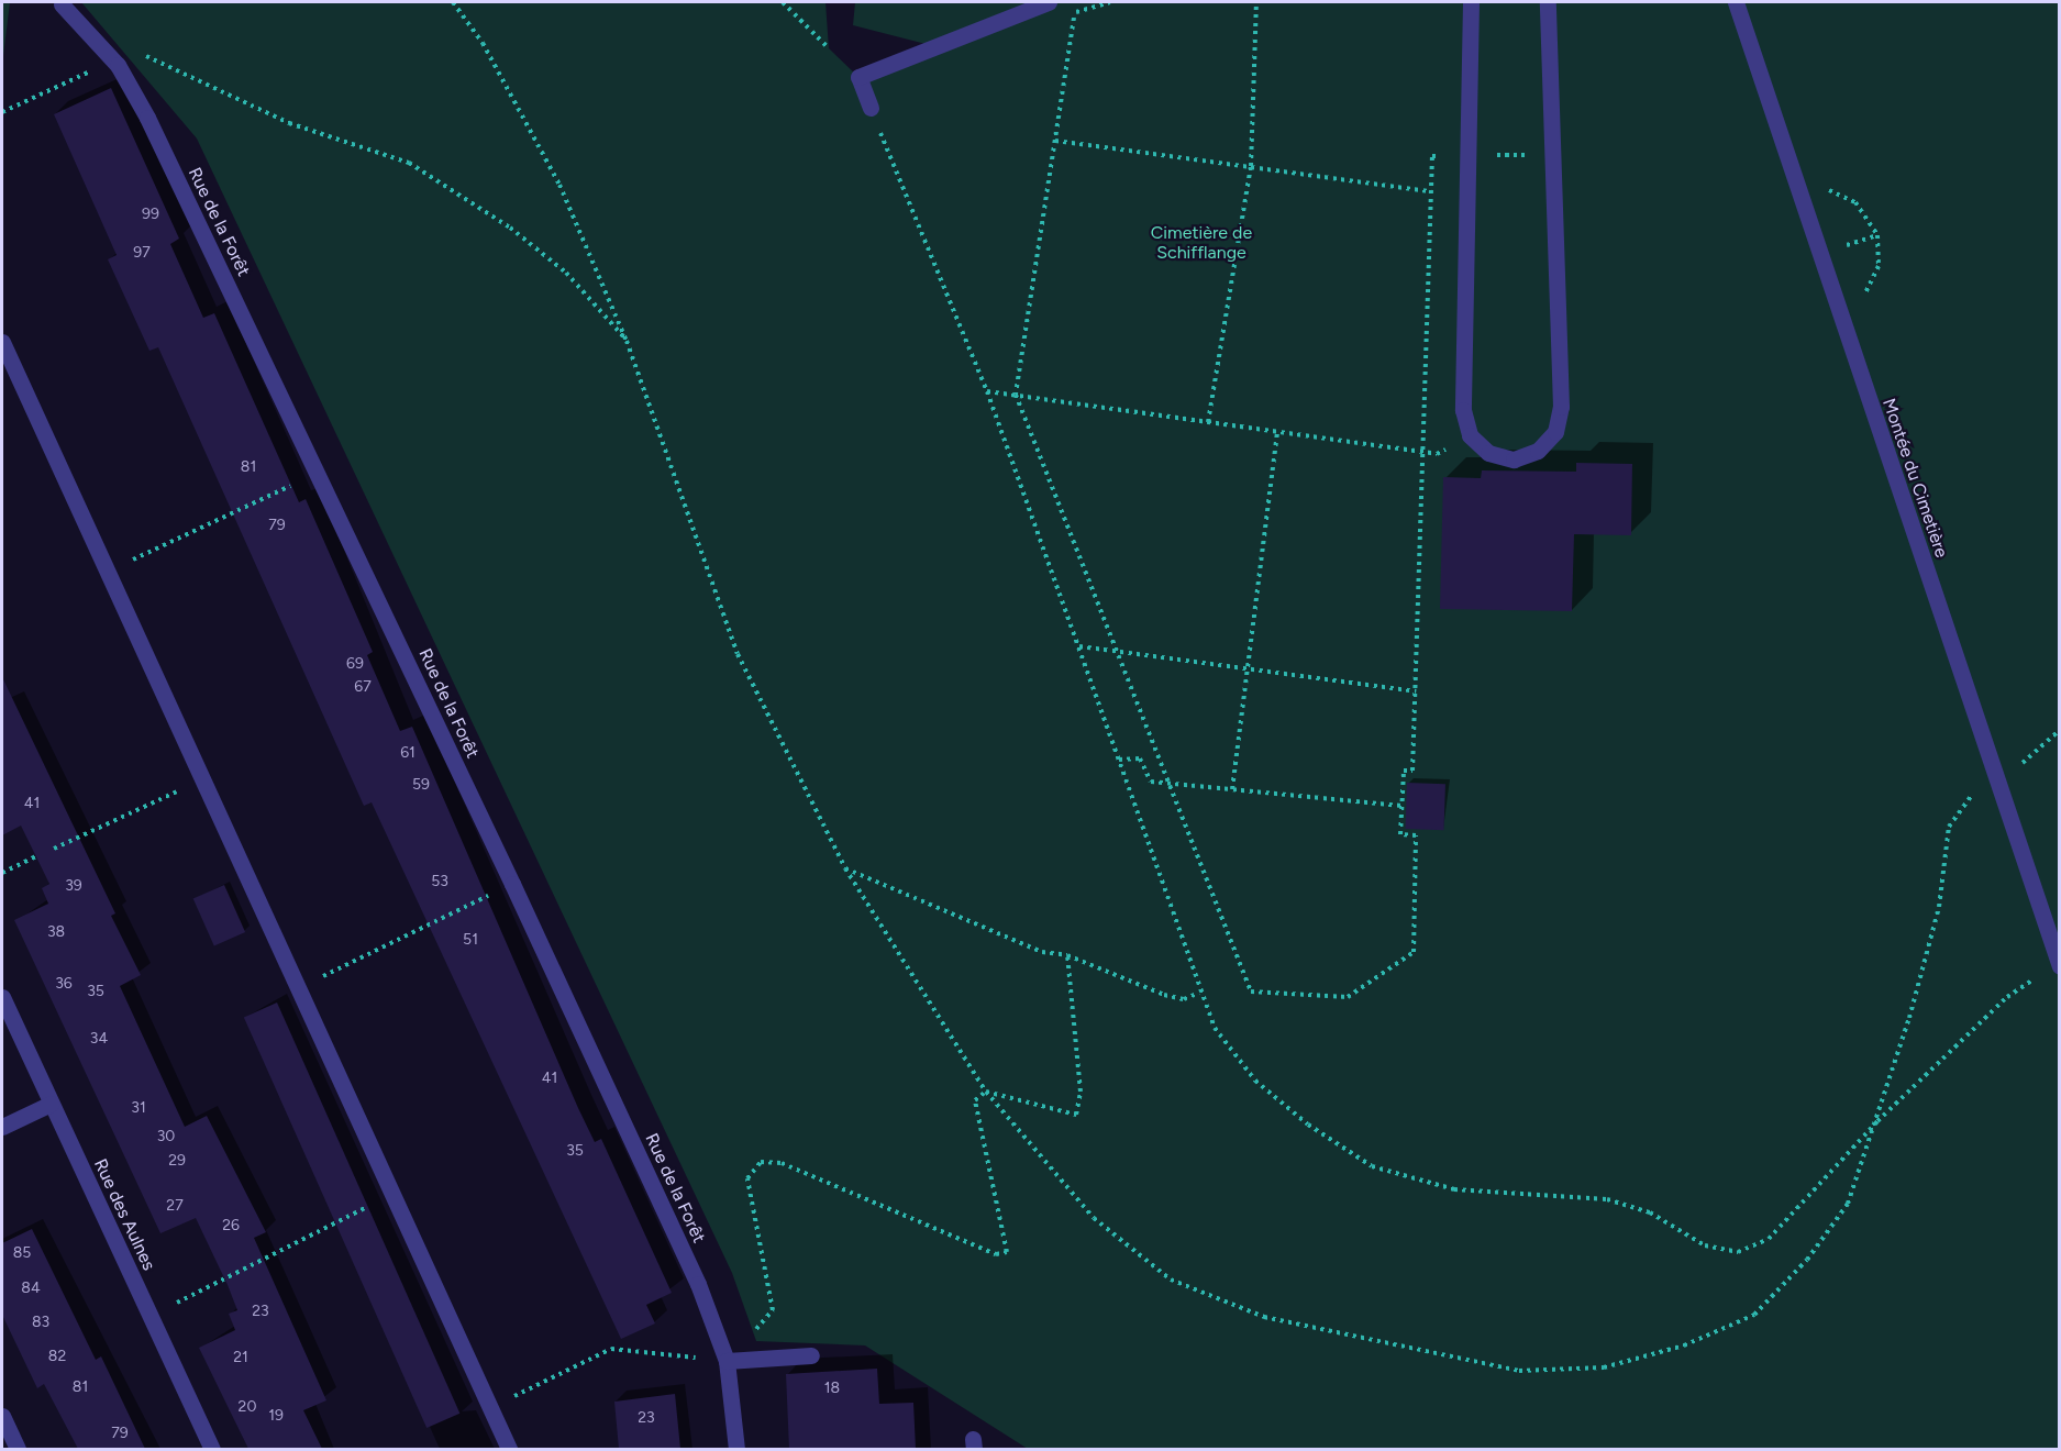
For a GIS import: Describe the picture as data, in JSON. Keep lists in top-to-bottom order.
{
  "streets": {
    "street": ["Rue de la Forêt", "Montée du Cimetière", "Rue des Aulnes"]
  },
  "parks": ["Cimetière de Schifflange"],
  "house_numbers": [
    "99",
    "97",
    "81",
    "79",
    "69",
    "67",
    "61",
    "59",
    "41",
    "53",
    "39",
    "38",
    "51",
    "36",
    "35",
    "34",
    "41",
    "31",
    "30",
    "35",
    "29",
    "27",
    "26",
    "85",
    "84",
    "23",
    "83",
    "82",
    "21",
    "81",
    "18",
    "20",
    "19",
    "23",
    "79"
  ]
}
